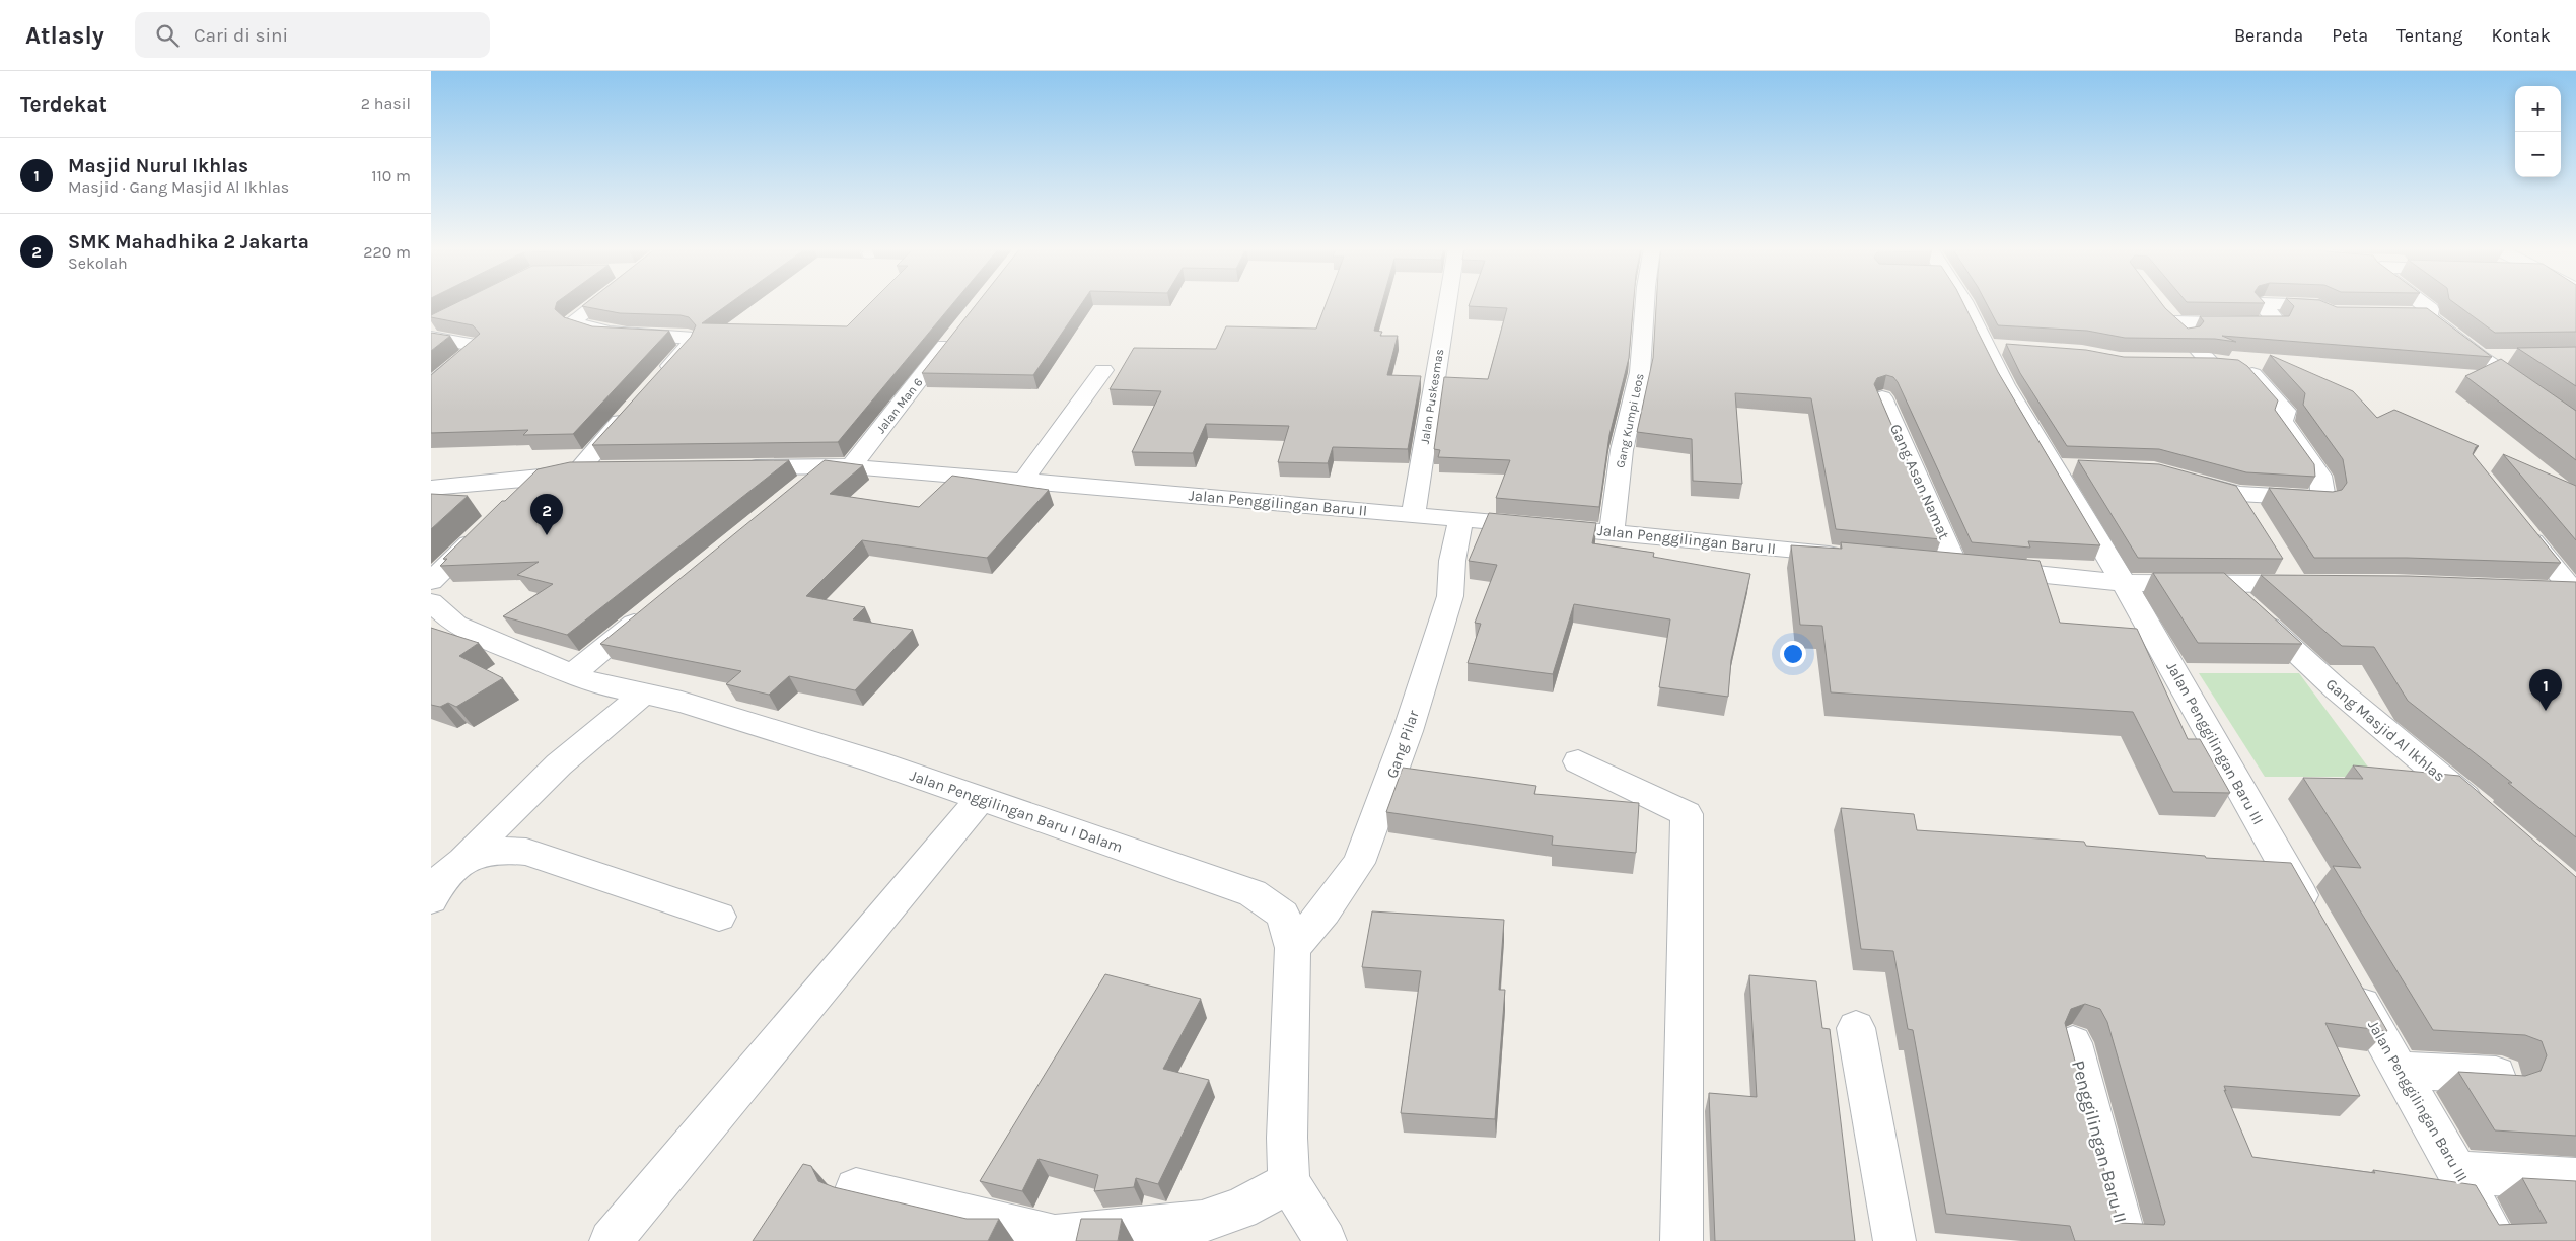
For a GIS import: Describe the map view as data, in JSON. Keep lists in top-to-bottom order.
{
  "streets": {
    "street": [
      "Jalan Puskesmas",
      "Jalan Man 6",
      "Gang Kumpi Leos",
      "Gang Asan Namat",
      "Jalan Penggilingan Baru II",
      "Gang Masjid Al Ikhlas",
      "Jalan Penggilingan Baru III",
      "Gang Pilar",
      "Jalan Penggilingan Baru I Dalam",
      "Penggilingan Baru II"
    ]
  },
  "crossings": [
    ["Jalan Puskesmas", "Jalan Penggilingan Baru II"],
    ["Jalan Man 6", "Jalan Penggilingan Baru II"],
    ["Gang Kumpi Leos", "Jalan Penggilingan Baru II"],
    ["Jalan Penggilingan Baru II", "Gang Pilar"],
    ["Gang Pilar", "Jalan Penggilingan Baru I Dalam"]
  ],
  "page": {
    "header": "Atlasly",
    "search": "Cari di sini",
    "nav": [
      "Beranda",
      "Peta",
      "Tentang",
      "Kontak"
    ],
    "heading": ["Terdekat", "2 hasil"],
    "map_buttons": ["+", "−"],
    "list": [
      {
        "mark": "1",
        "name": "Masjid Nurul Ikhlas",
        "note": "Masjid · Gang Masjid Al Ikhlas",
        "value": "110 m"
      },
      {
        "mark": "2",
        "name": "SMK Mahadhika 2 Jakarta",
        "note": "Sekolah",
        "value": "220 m"
      }
    ],
    "pins": ["2", "1"]
  }
}
